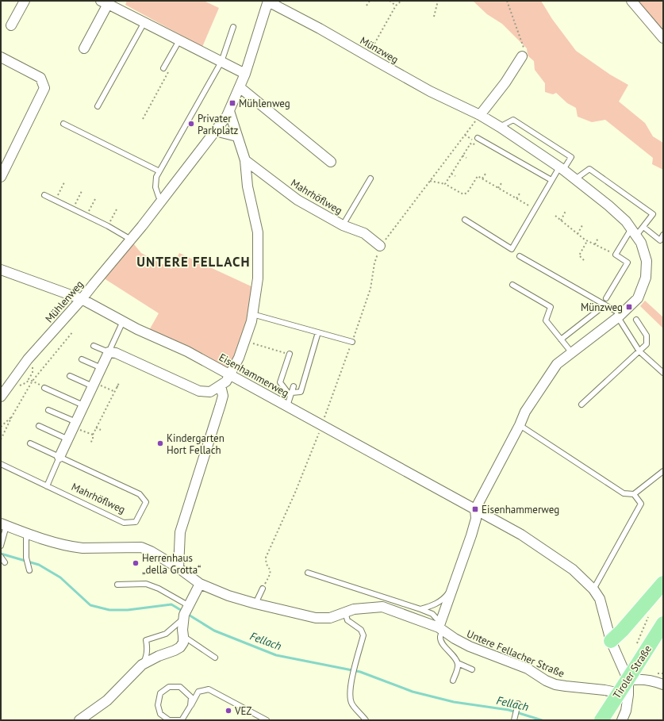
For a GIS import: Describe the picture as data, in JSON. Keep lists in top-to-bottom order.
{
  "streets": {
    "main road": ["Tiroler Straße"],
    "street": [
      "Münzweg",
      "Mahrhöflweg",
      "Mühlenweg",
      "Eisenhammerweg",
      "Untere Fellacher Straße"
    ]
  },
  "crossings": [
    ["Münzweg", "Mühlenweg"],
    ["Münzweg", "Eisenhammerweg"],
    ["Mühlenweg", "Eisenhammerweg"],
    ["Eisenhammerweg", "Untere Fellacher Straße"],
    ["Eisenhammerweg", "Tiroler Straße"]
  ],
  "districts": ["UNTERE FELLACH"],
  "water": ["Fellach"],
  "places": {
    "transit": ["Mühlenweg", "Münzweg", "Eisenhammerweg"],
    "other": [
      "Privater Parkplatz",
      "Kindergarten Hort Fellach",
      "Herrenhaus „della Grotta“",
      "VEZ"
    ]
  }
}
